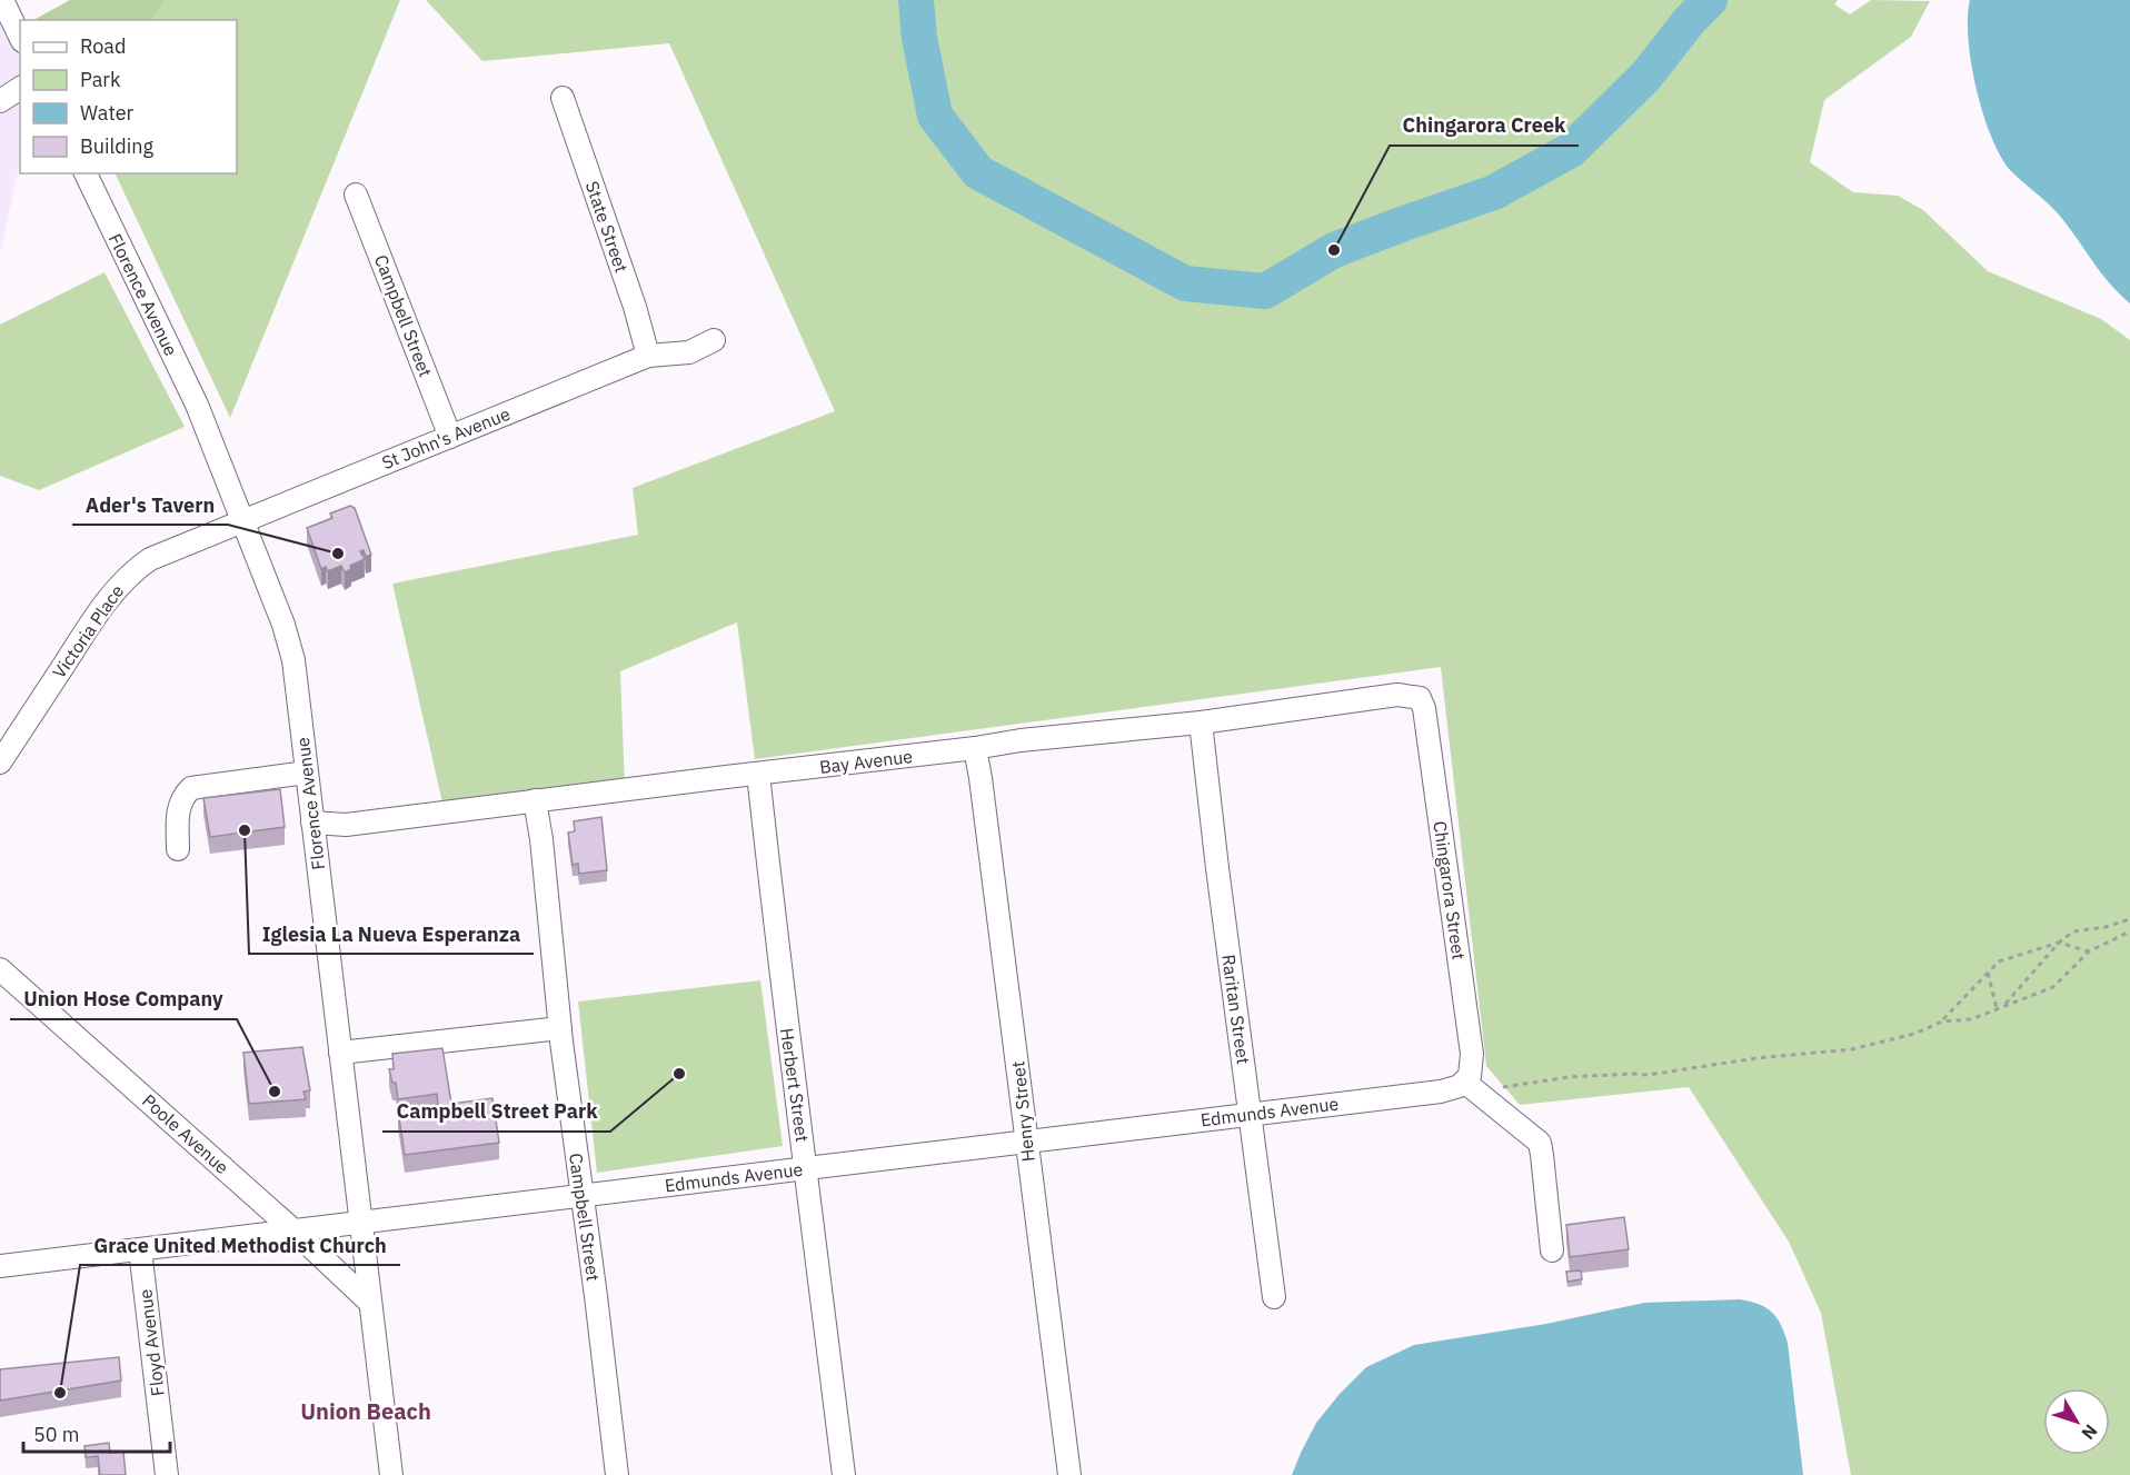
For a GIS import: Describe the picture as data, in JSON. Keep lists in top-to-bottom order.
{
  "streets": {
    "street": [
      "State Street",
      "Florence Avenue",
      "Campbell Street",
      "St John's Avenue",
      "Victoria Place",
      "Bay Avenue",
      "Chingarora Street",
      "Raritan Street",
      "Herbert Street",
      "Henry Street",
      "Edmunds Avenue",
      "Poole Avenue",
      "Floyd Avenue"
    ]
  },
  "crossings": [
    ["State Street", "St John's Avenue"],
    ["Florence Avenue", "St John's Avenue"],
    ["Florence Avenue", "Victoria Place"],
    ["Florence Avenue", "Bay Avenue"],
    ["Florence Avenue", "Edmunds Avenue"],
    ["Florence Avenue", "Poole Avenue"],
    ["Campbell Street", "St John's Avenue"],
    ["Campbell Street", "Bay Avenue"],
    ["Campbell Street", "Edmunds Avenue"],
    ["St John's Avenue", "Victoria Place"],
    ["Bay Avenue", "Chingarora Street"],
    ["Bay Avenue", "Raritan Street"],
    ["Bay Avenue", "Herbert Street"],
    ["Bay Avenue", "Henry Street"],
    ["Chingarora Street", "Edmunds Avenue"],
    ["Raritan Street", "Edmunds Avenue"],
    ["Herbert Street", "Edmunds Avenue"],
    ["Henry Street", "Edmunds Avenue"],
    ["Edmunds Avenue", "Poole Avenue"],
    ["Edmunds Avenue", "Floyd Avenue"]
  ],
  "districts": ["Union Beach"],
  "places": [
    "Chingarora Creek",
    "Ader's Tavern",
    "Iglesia La Nueva Esperanza",
    "Campbell Street Park",
    "Union Hose Company",
    "Grace United Methodist Church"
  ],
  "legend": [
    "Road",
    "Park",
    "Water",
    "Building"
  ],
  "scale_bar": "50 m",
  "north": "bottom right"
}
